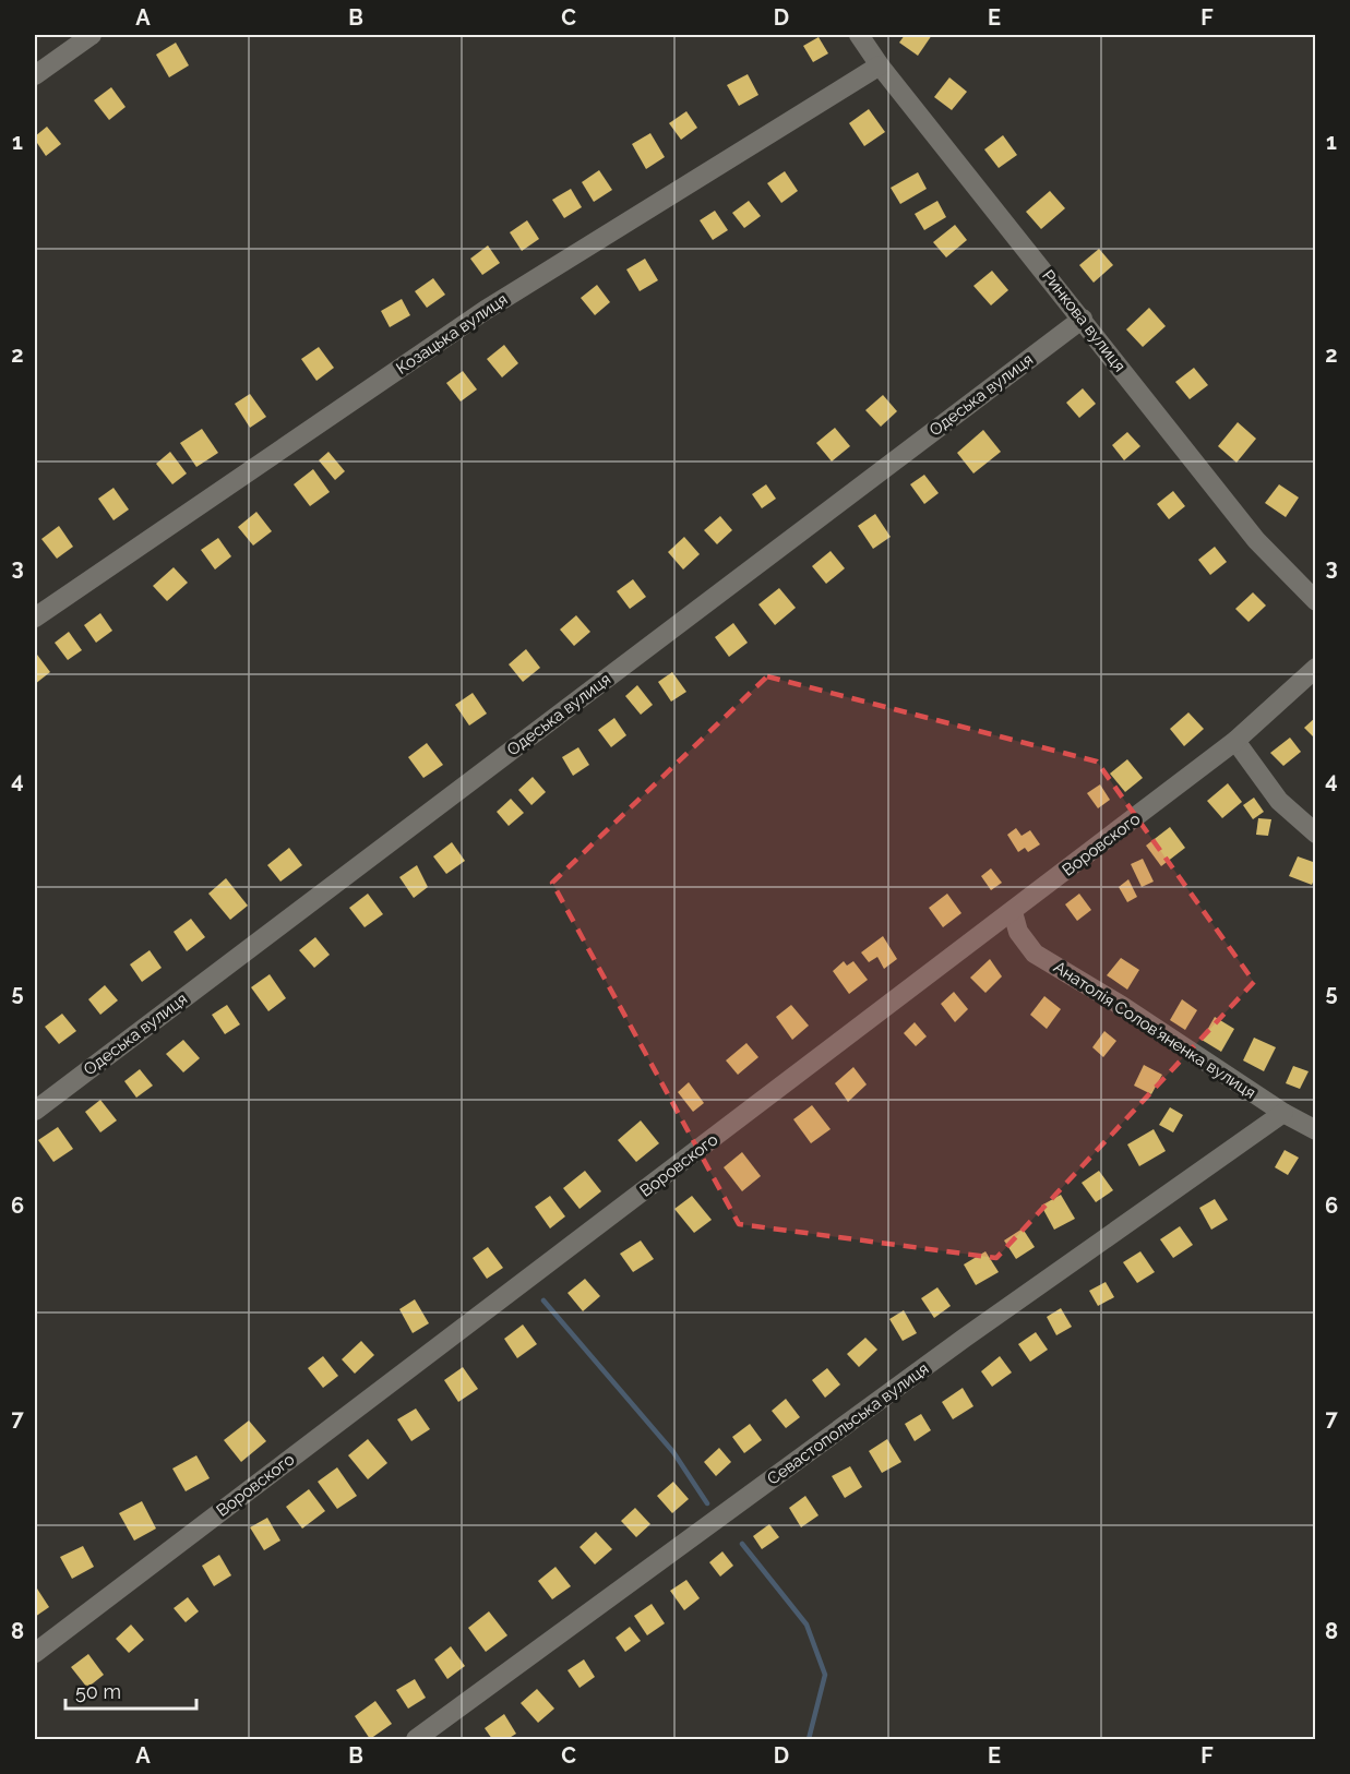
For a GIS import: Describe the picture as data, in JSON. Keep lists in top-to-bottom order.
{
  "streets": {
    "street": [
      "Ринкова вулиця",
      "Козацька вулиця",
      "Одеська вулиця",
      "Воровского",
      "Анатолія Солов'яненка вулиця",
      "Севастопольська вулиця"
    ]
  },
  "crossings": [
    ["Ринкова вулиця", "Козацька вулиця"],
    ["Ринкова вулиця", "Одеська вулиця"],
    ["Воровского", "Анатолія Солов'яненка вулиця"],
    ["Анатолія Солов'яненка вулиця", "Севастопольська вулиця"]
  ],
  "scale_bar": "50 m",
  "grid": {
    "columns": [
      "A",
      "B",
      "C",
      "D",
      "E",
      "F"
    ],
    "rows": [
      "1",
      "2",
      "3",
      "4",
      "5",
      "6",
      "7",
      "8"
    ]
  }
}
